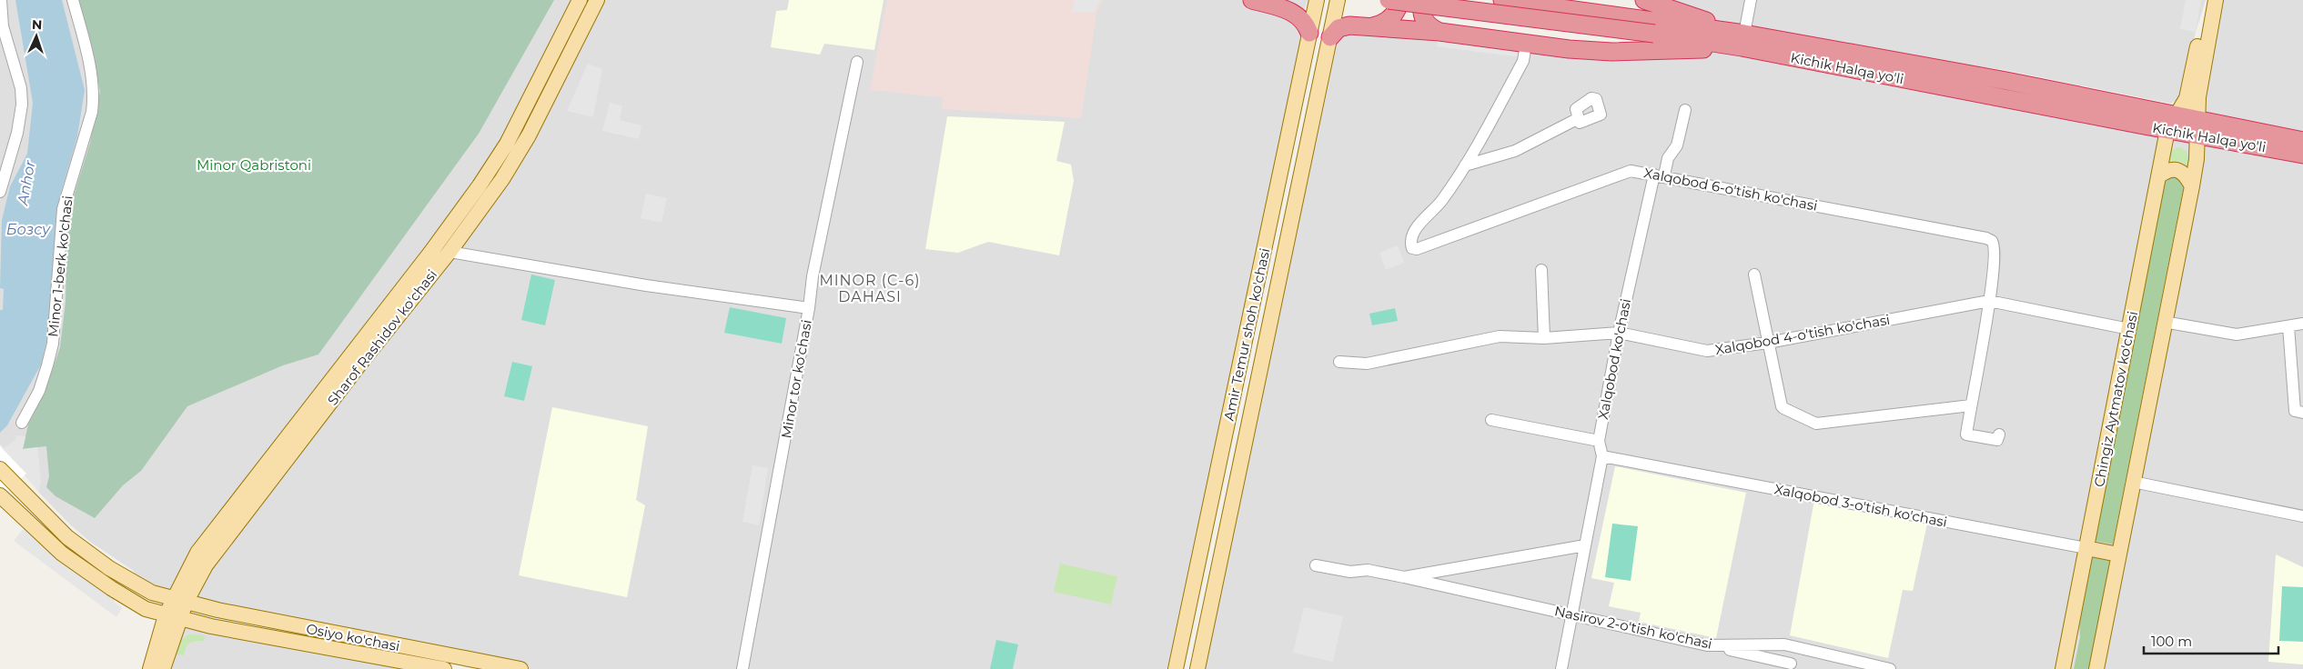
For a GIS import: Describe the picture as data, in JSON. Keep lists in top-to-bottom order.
{
  "streets": {
    "highway": ["Kichik Halqa yo'li"],
    "main road": [
      "Amir Temur shoh ko'chasi",
      "Sharof Rashidov ko'chasi",
      "Chingiz Aytmatov ko'chasi",
      "Xalqobod 3-o'tish ko'chasi",
      "Osiyo ko'chasi"
    ],
    "street": [
      "Xalqobod 6-o'tish ko'chasi",
      "Minor 1-berk ko'chasi",
      "Xalqobod 4-o'tish ko'chasi",
      "Xalqobod ko'chasi",
      "Minor tor ko'chasi",
      "Nasirov 2-o'tish ko'chasi"
    ]
  },
  "crossings": [
    ["Kichik Halqa yo'li", "Chingiz Aytmatov ko'chasi"],
    ["Xalqobod 6-o'tish ko'chasi", "Xalqobod 4-o'tish ko'chasi"],
    ["Xalqobod 6-o'tish ko'chasi", "Xalqobod ko'chasi"],
    ["Xalqobod 4-o'tish ko'chasi", "Xalqobod ko'chasi"],
    ["Xalqobod 4-o'tish ko'chasi", "Chingiz Aytmatov ko'chasi"],
    ["Sharof Rashidov ko'chasi", "Osiyo ko'chasi"],
    ["Xalqobod ko'chasi", "Xalqobod 3-o'tish ko'chasi"],
    ["Xalqobod ko'chasi", "Nasirov 2-o'tish ko'chasi"],
    ["Chingiz Aytmatov ko'chasi", "Xalqobod 3-o'tish ko'chasi"]
  ],
  "districts": ["MINOR (C-6) DAHASI"],
  "water": ["Anhor", "Бозсу"],
  "parks": ["Minor Qabristoni"],
  "scale_bar": "100 m",
  "north": "top"
}
